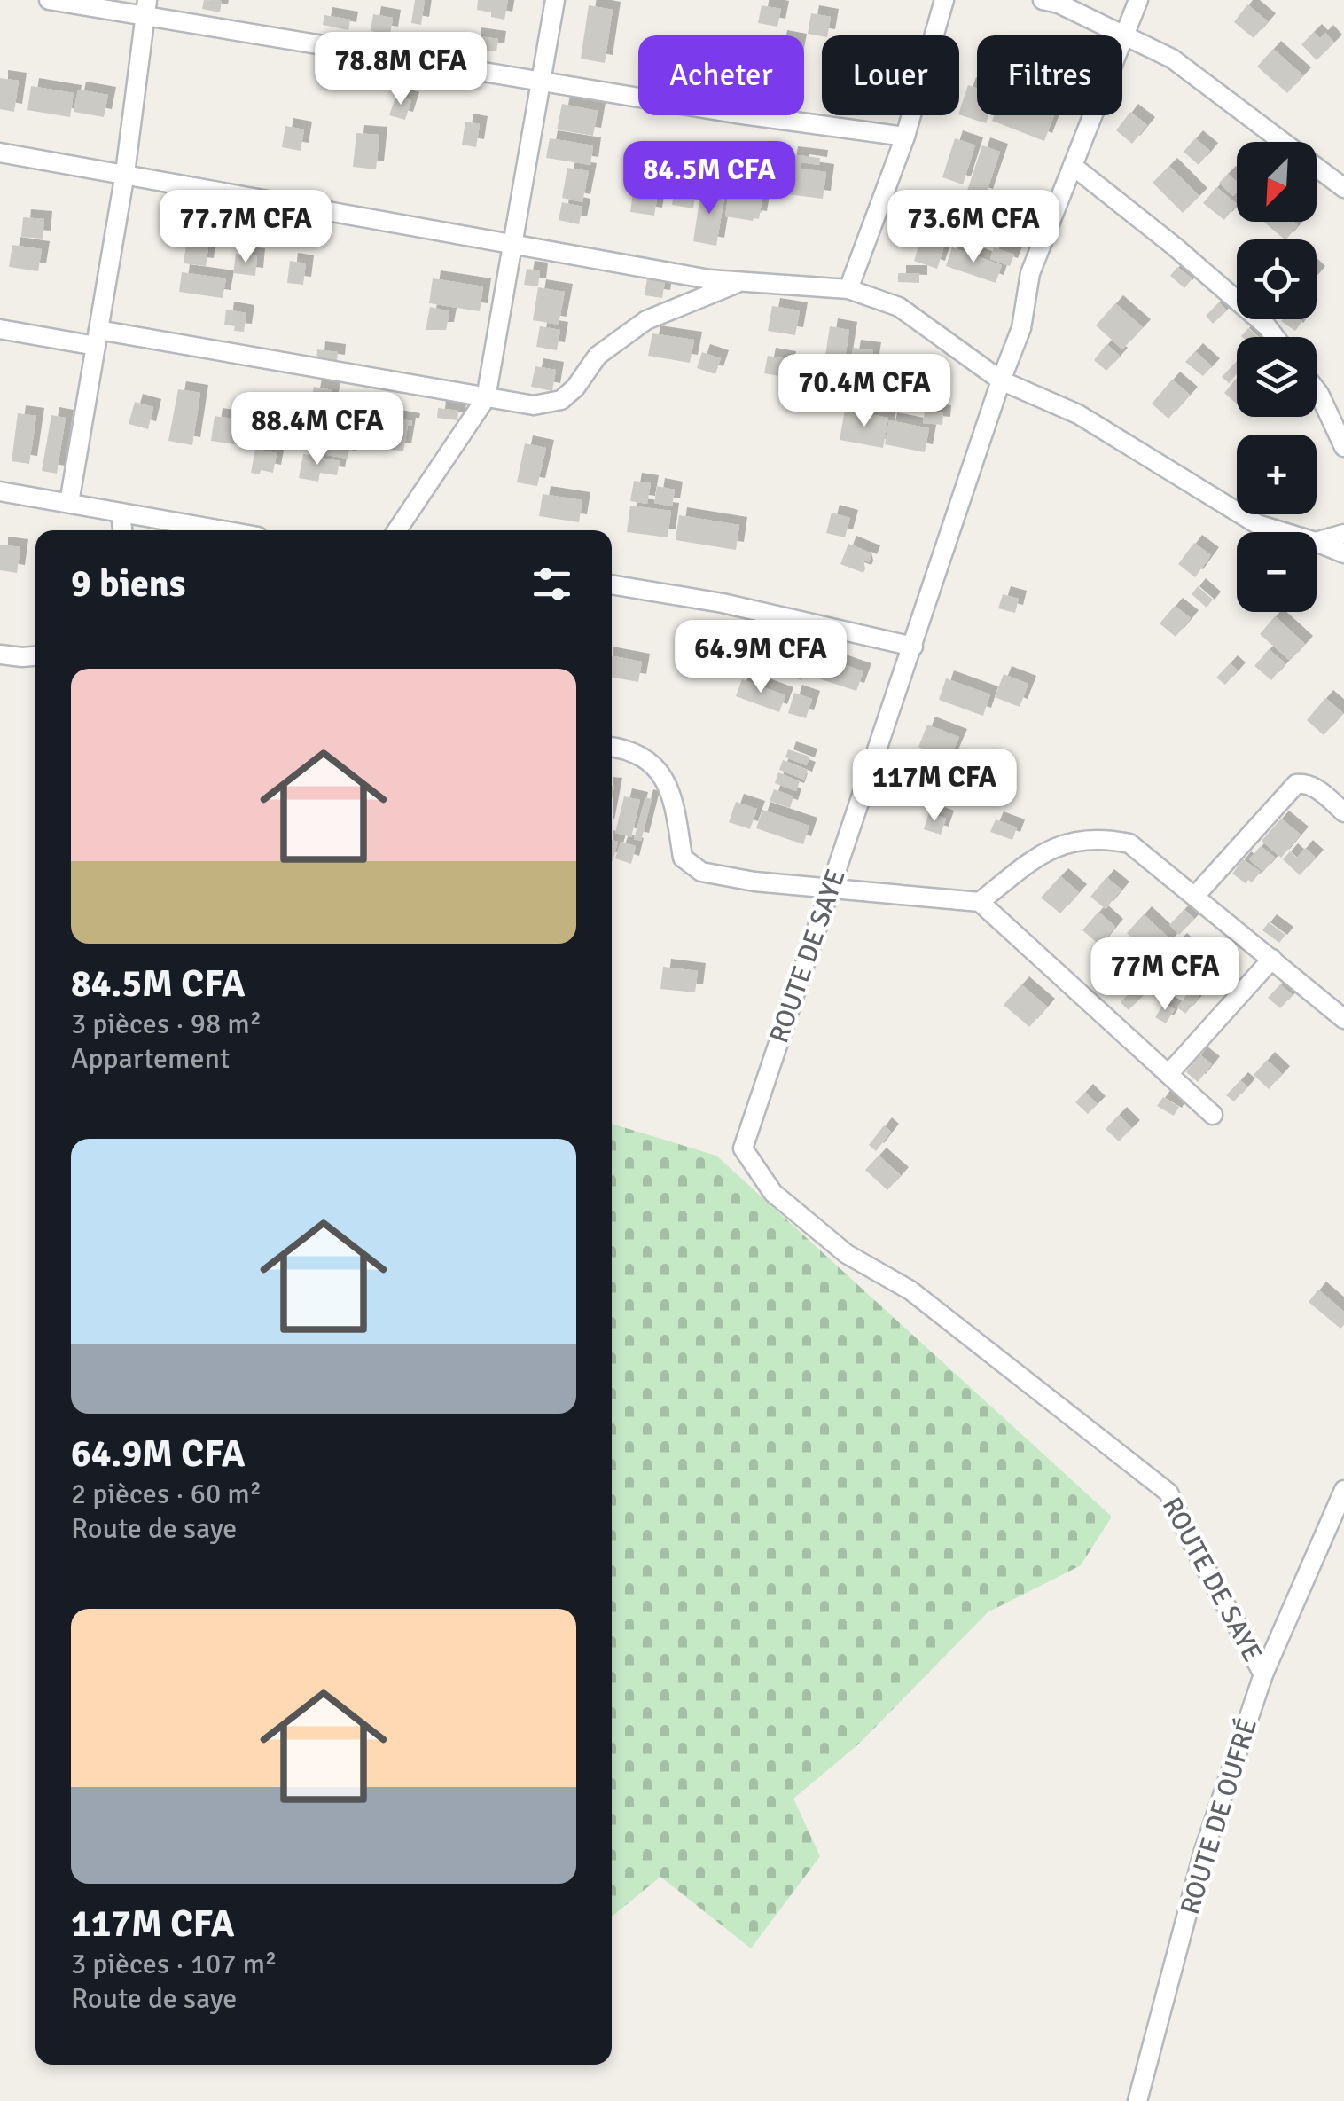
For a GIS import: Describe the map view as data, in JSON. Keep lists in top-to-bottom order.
{
  "streets": {
    "street": ["ROUTE DE SAYE", "ROUTE DE OUFRÉ"]
  },
  "crossings": [
    ["ROUTE DE SAYE", "ROUTE DE OUFRÉ"]
  ],
  "north": "bottom left",
  "page": {
    "price": [
      "78.8M CFA",
      "84.5M CFA",
      "77.7M CFA",
      "73.6M CFA",
      "70.4M CFA",
      "88.4M CFA",
      "64.9M CFA",
      "117M CFA",
      "77M CFA"
    ],
    "chip": ["Acheter", "Louer", "Filtres"],
    "map_buttons": ["+", "−"],
    "heading": "9 biens",
    "list": [
      {
        "name": "84.5M CFA",
        "note": "3 pièces · 98 m² · Appartement"
      },
      {
        "name": "64.9M CFA",
        "note": "2 pièces · 60 m² · Route de saye"
      },
      {
        "name": "117M CFA",
        "note": "3 pièces · 107 m² · Route de saye"
      }
    ]
  }
}
